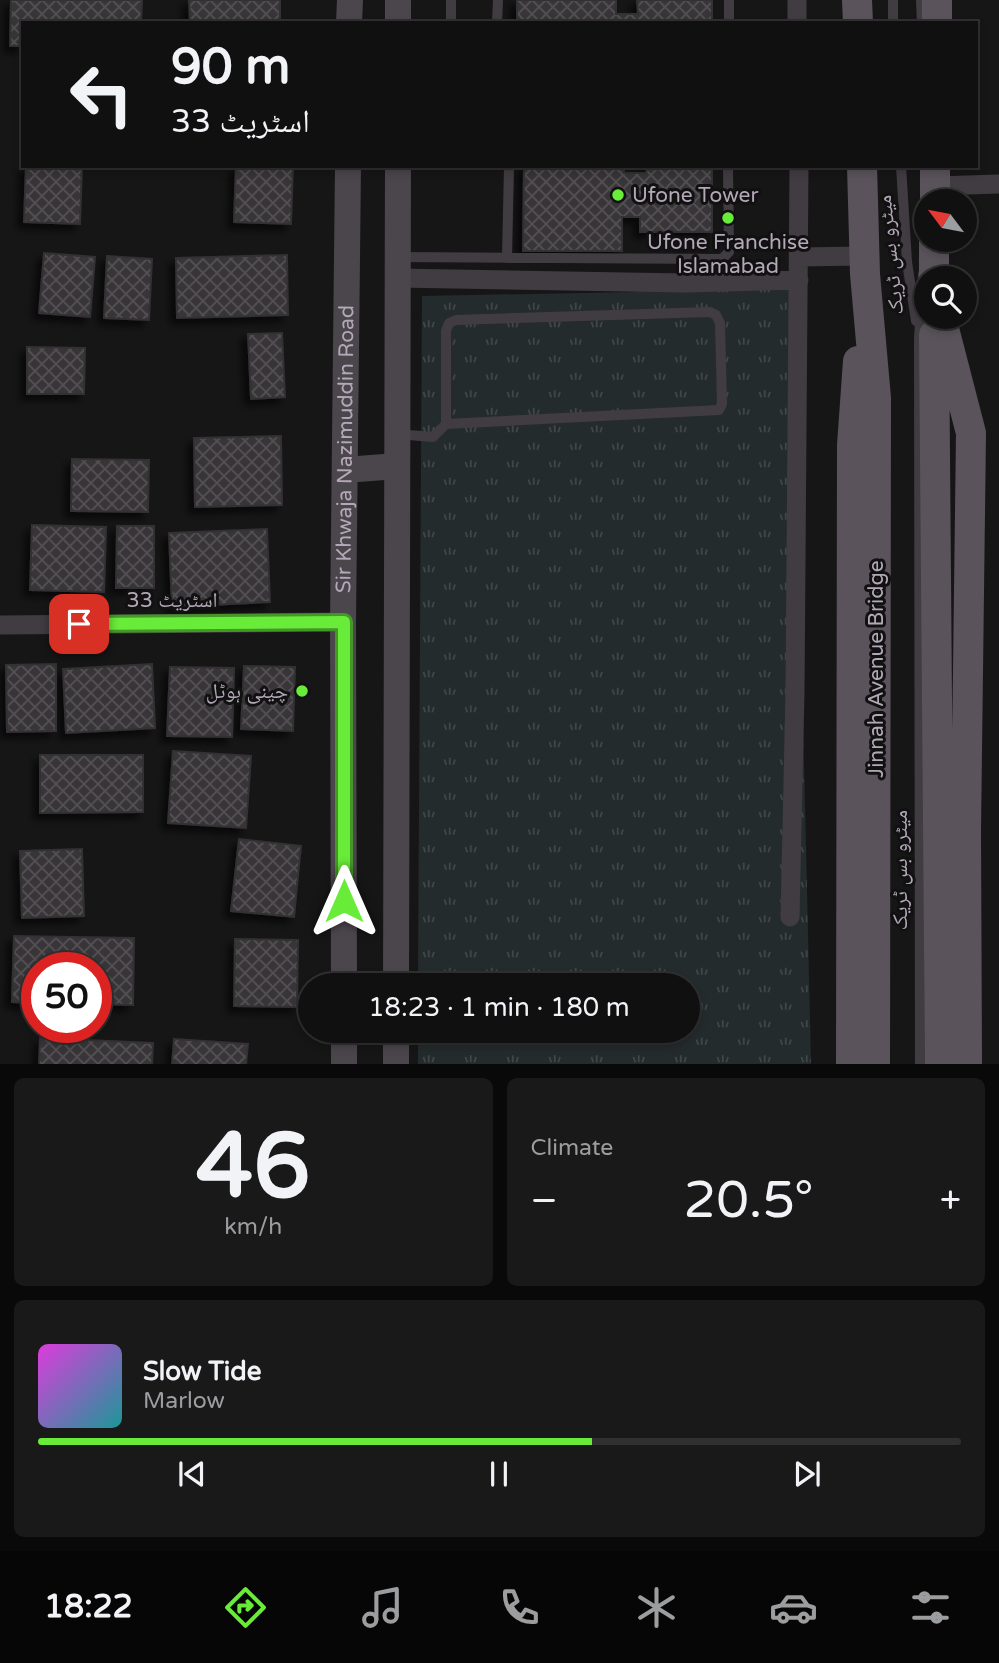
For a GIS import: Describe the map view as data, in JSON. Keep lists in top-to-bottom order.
{
  "streets": {
    "main road": ["Sir Khwaja Nazimuddin Road", "Jinnah Avenue Bridge"],
    "street": ["اسٹریٹ 33"],
    "lane": ["میٹرو بس ٹریک"]
  },
  "crossings": [
    ["Sir Khwaja Nazimuddin Road", "اسٹریٹ 33"]
  ],
  "places": ["Ufone Tower", "Ufone Franchise Islamabad", "چینی ہوٹل"],
  "north": "top left",
  "page": {
    "turn": ["90 m", "اسٹریٹ 33"],
    "limit": "50",
    "trip": "18:23 · 1 min · 180 m",
    "tile": [
      ["46", "km/h"],
      "Climate"
    ],
    "heat": ["−", "20.5°", "+"],
    "song": ["Slow Tide", "Marlow"],
    "tabs": "18:22"
  }
}
